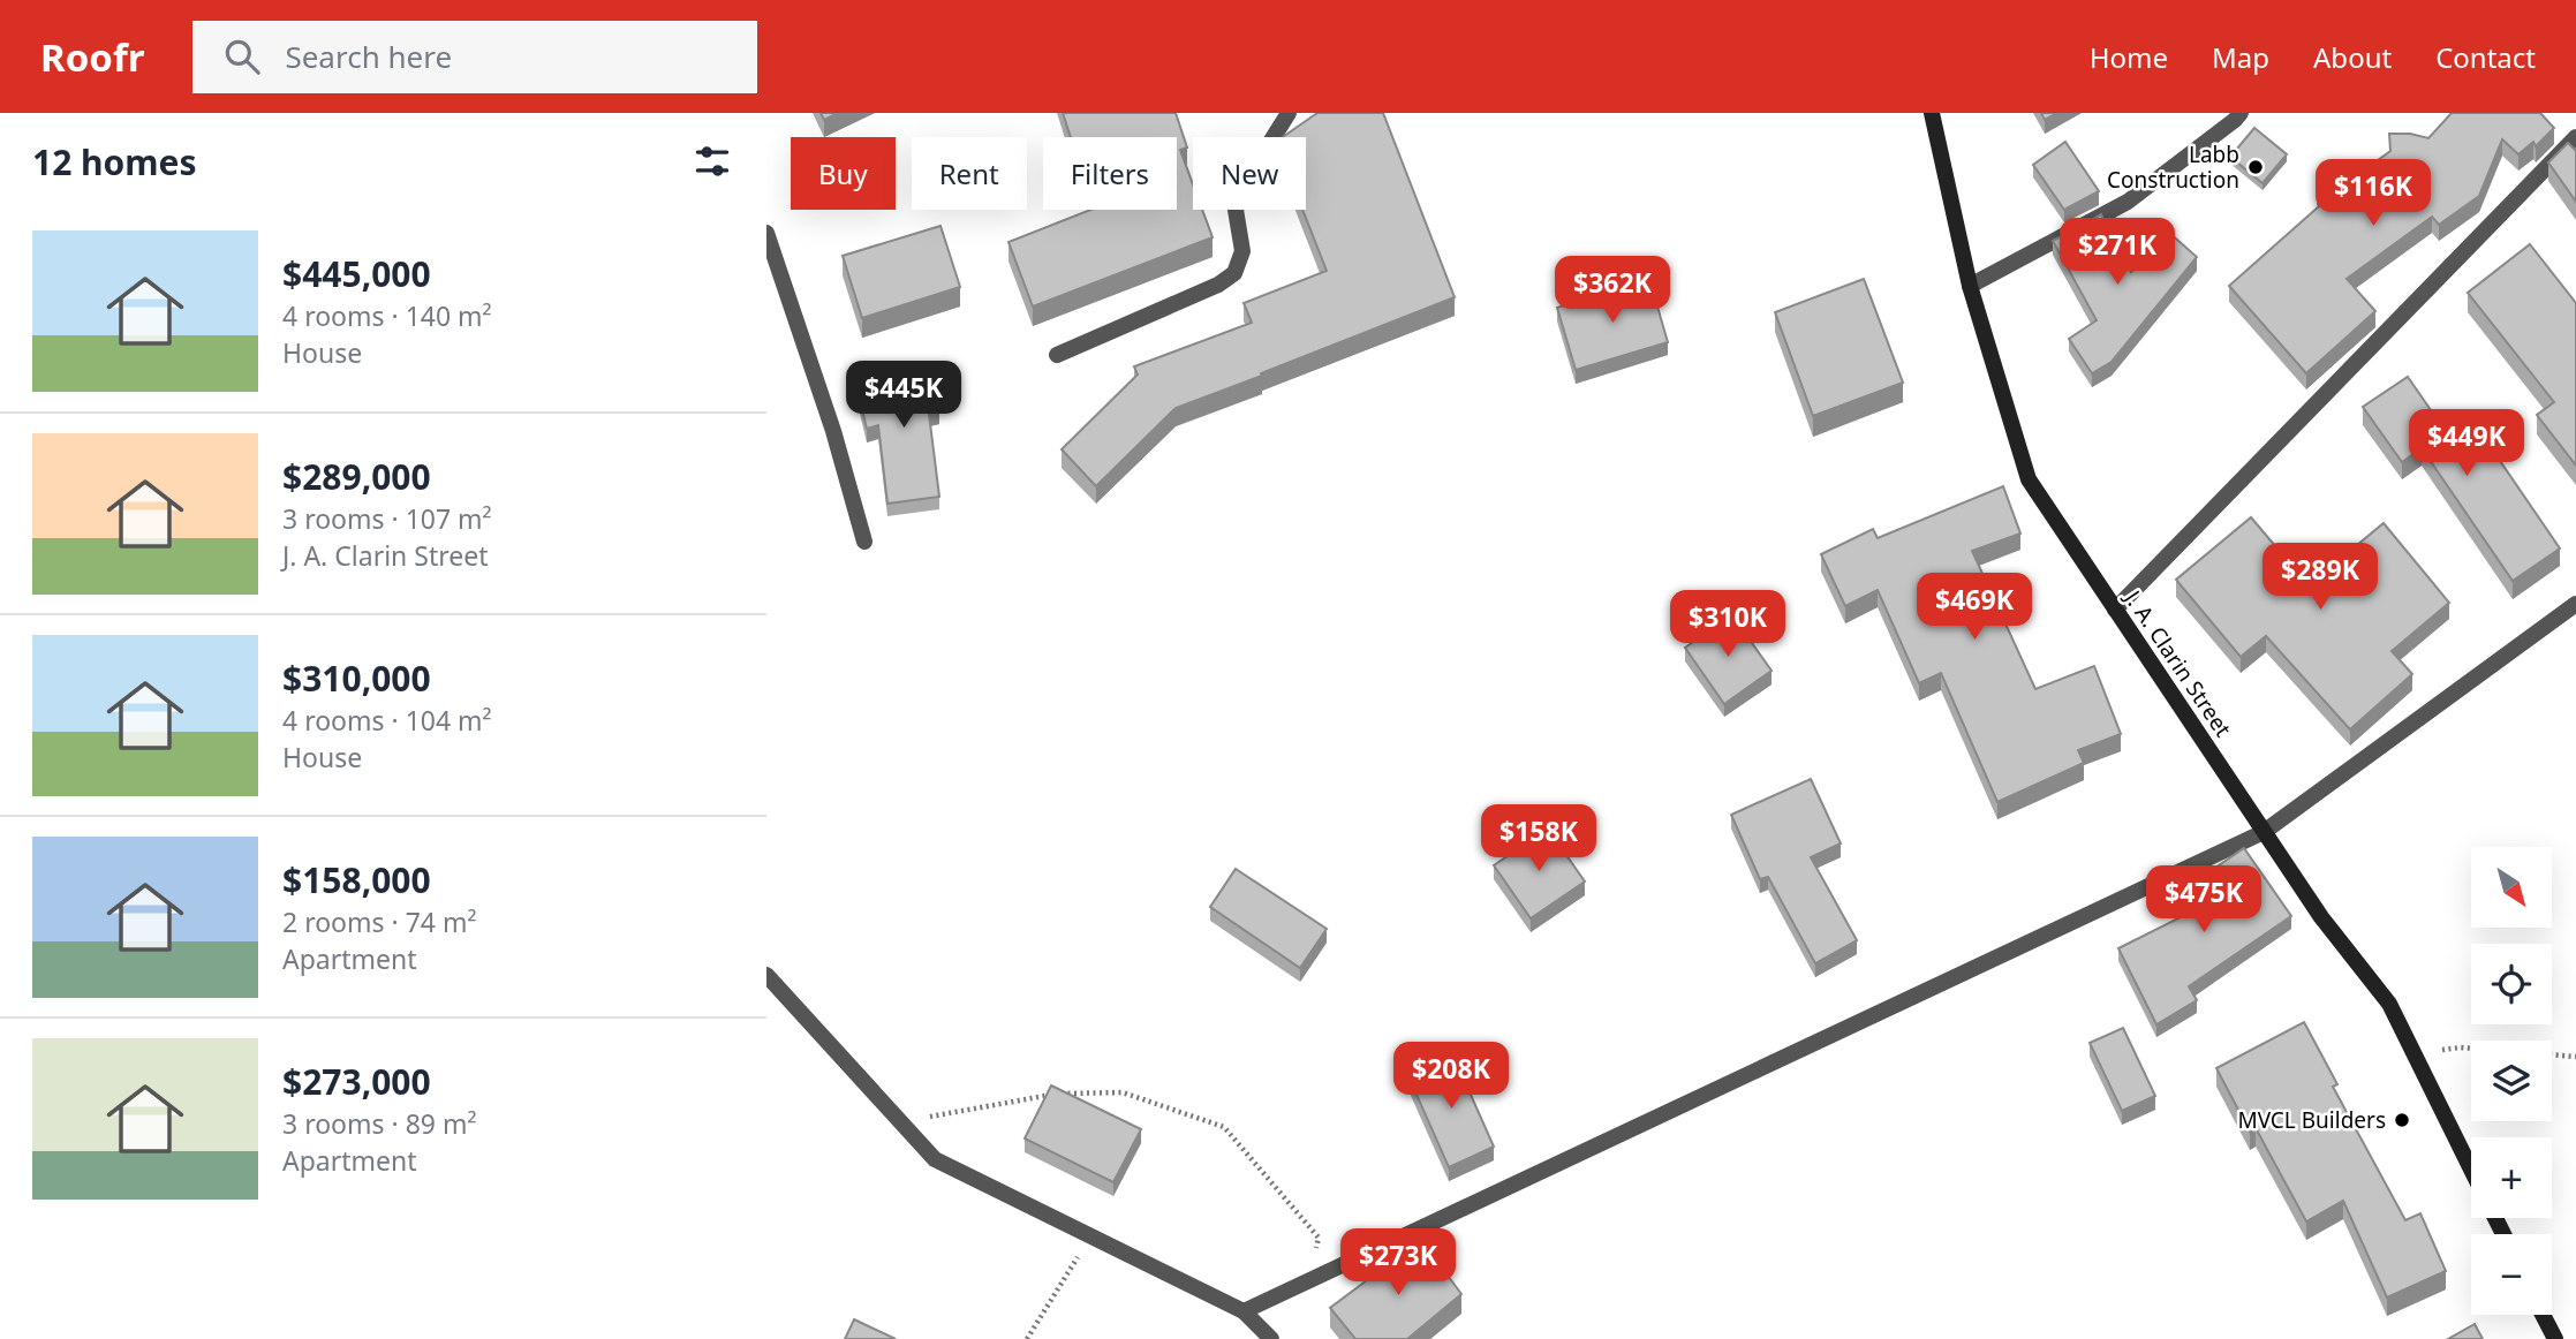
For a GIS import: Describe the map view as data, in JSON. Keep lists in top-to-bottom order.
{
  "streets": {
    "main road": ["J. A. Clarin Street"]
  },
  "places": ["Labb Construction", "MVCL Builders"],
  "north": "bottom right",
  "page": {
    "header": "Roofr",
    "search": "Search here",
    "nav": [
      "Home",
      "Map",
      "About",
      "Contact"
    ],
    "heading": "12 homes",
    "chip": [
      "Buy",
      "Rent",
      "Filters",
      "New"
    ],
    "price": [
      "$116K",
      "$271K",
      "$362K",
      "$445K",
      "$449K",
      "$289K",
      "$469K",
      "$310K",
      "$158K",
      "$475K",
      "$208K",
      "$273K"
    ],
    "list": [
      {
        "name": "$445,000",
        "note": "4 rooms · 140 m² · House"
      },
      {
        "name": "$289,000",
        "note": "3 rooms · 107 m² · J. A. Clarin Street"
      },
      {
        "name": "$310,000",
        "note": "4 rooms · 104 m² · House"
      },
      {
        "name": "$158,000",
        "note": "2 rooms · 74 m² · Apartment"
      },
      {
        "name": "$273,000",
        "note": "3 rooms · 89 m² · Apartment"
      }
    ],
    "map_buttons": ["+", "−"]
  }
}
